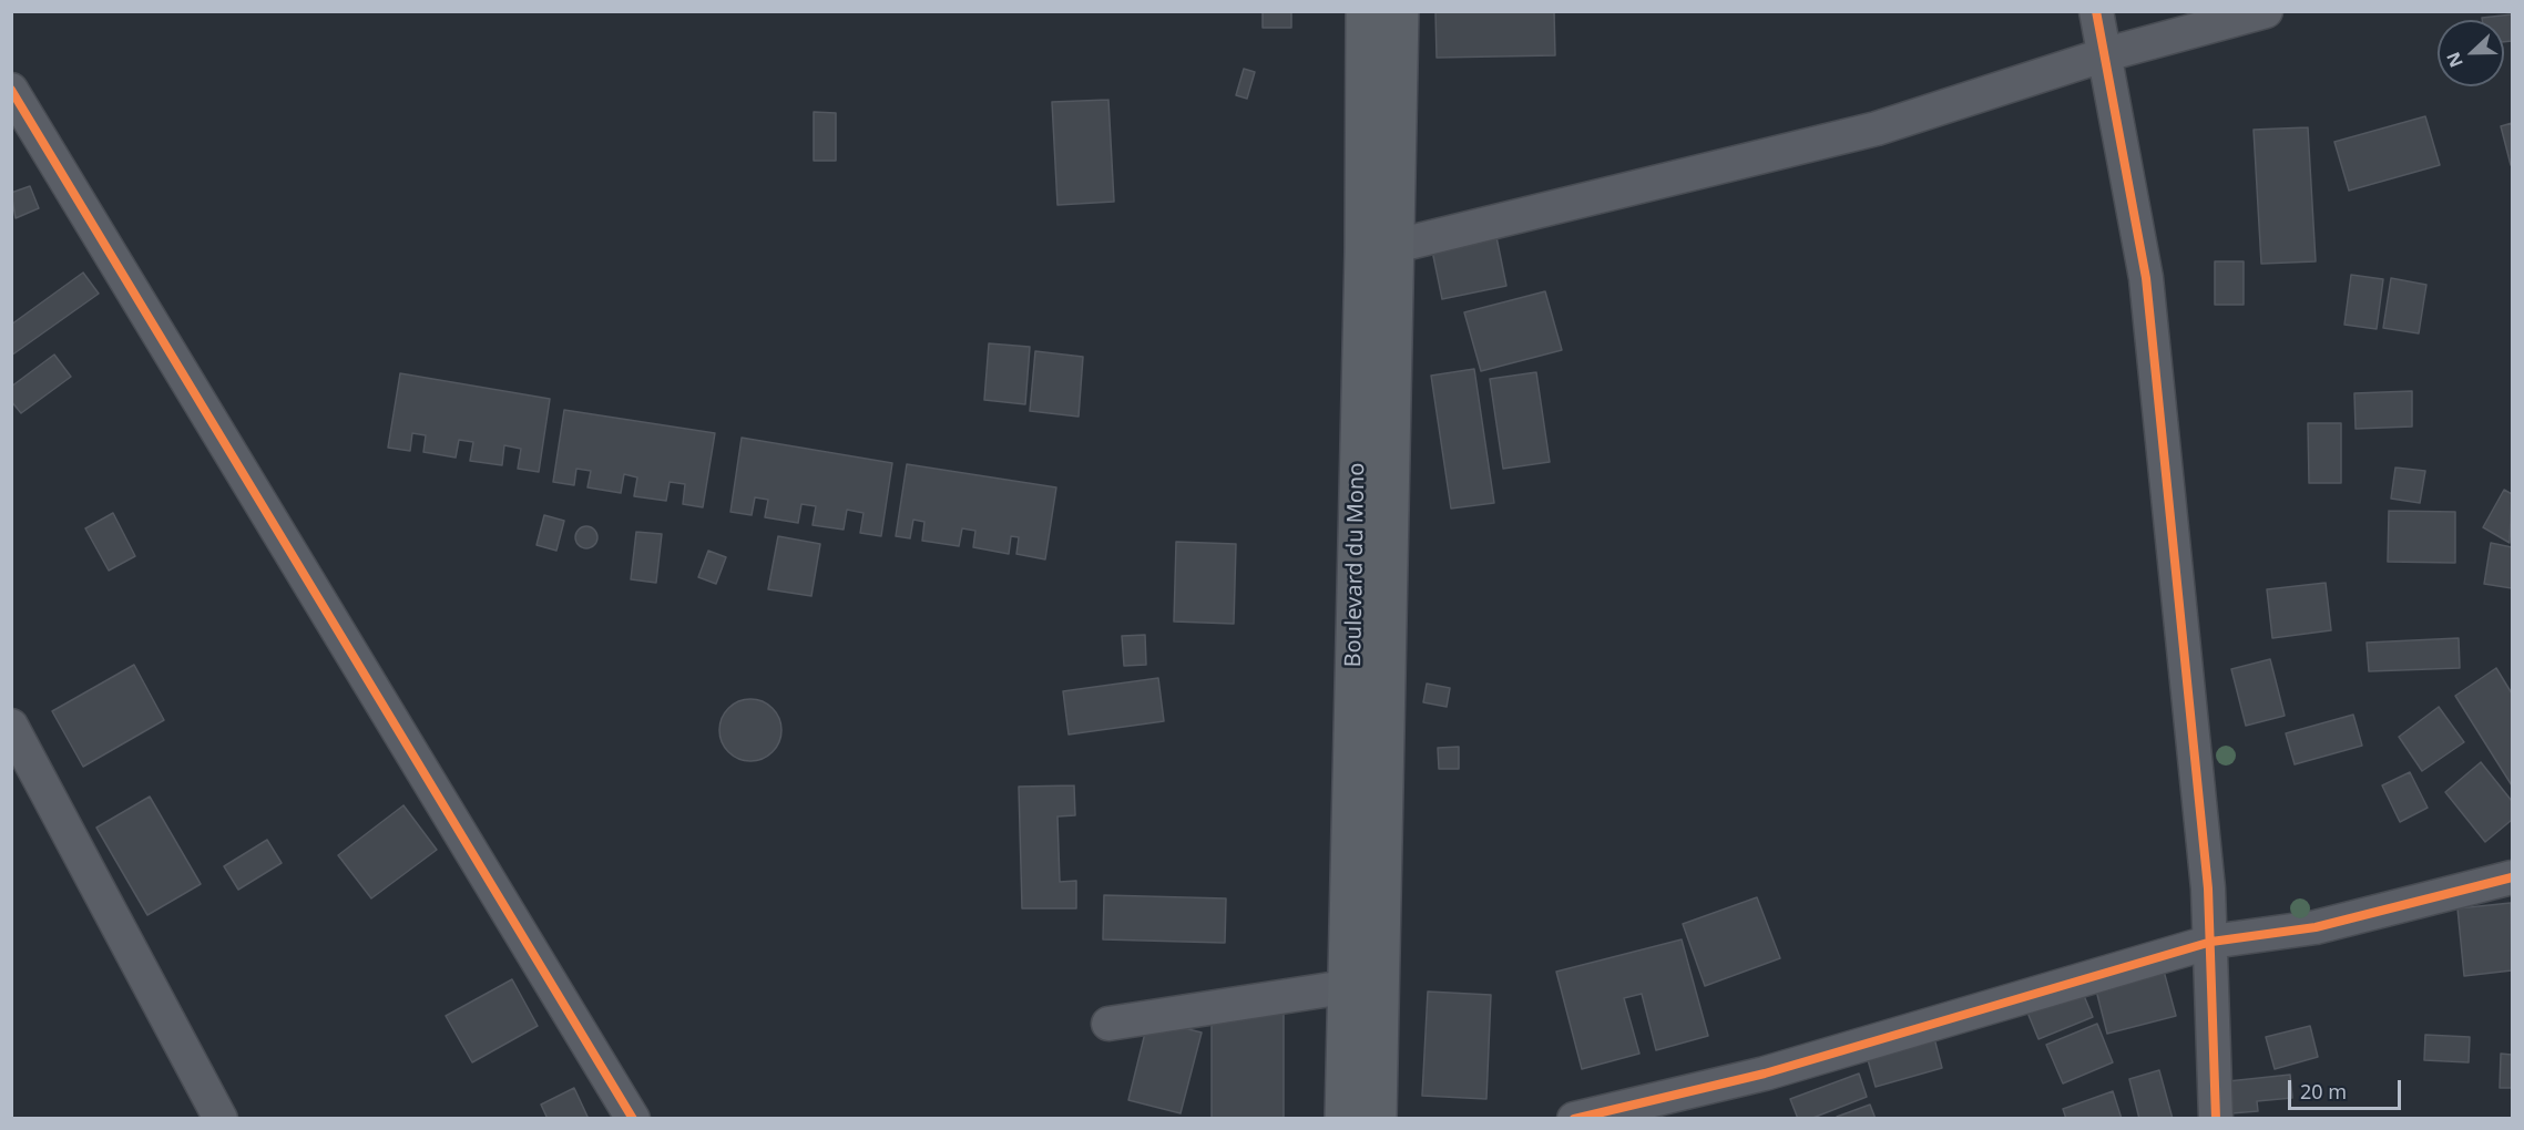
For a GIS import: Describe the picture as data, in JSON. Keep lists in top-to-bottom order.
{
  "streets": {
    "main road": ["Boulevard du Mono"]
  },
  "scale_bar": "20 m",
  "north": "left"
}
